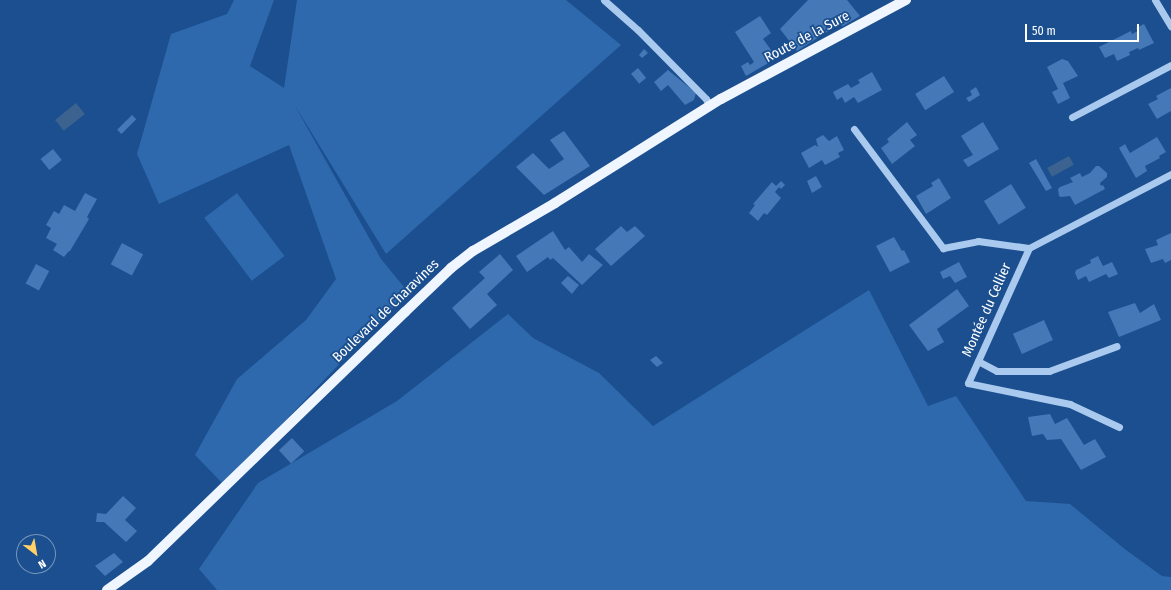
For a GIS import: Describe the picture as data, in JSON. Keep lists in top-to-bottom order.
{
  "streets": {
    "main road": ["Route de la Sure", "Boulevard de Charavines"],
    "street": ["Montée du Cellier"]
  },
  "crossings": [
    ["Route de la Sure", "Boulevard de Charavines"]
  ],
  "scale_bar": "50 m",
  "north": "bottom right"
}
